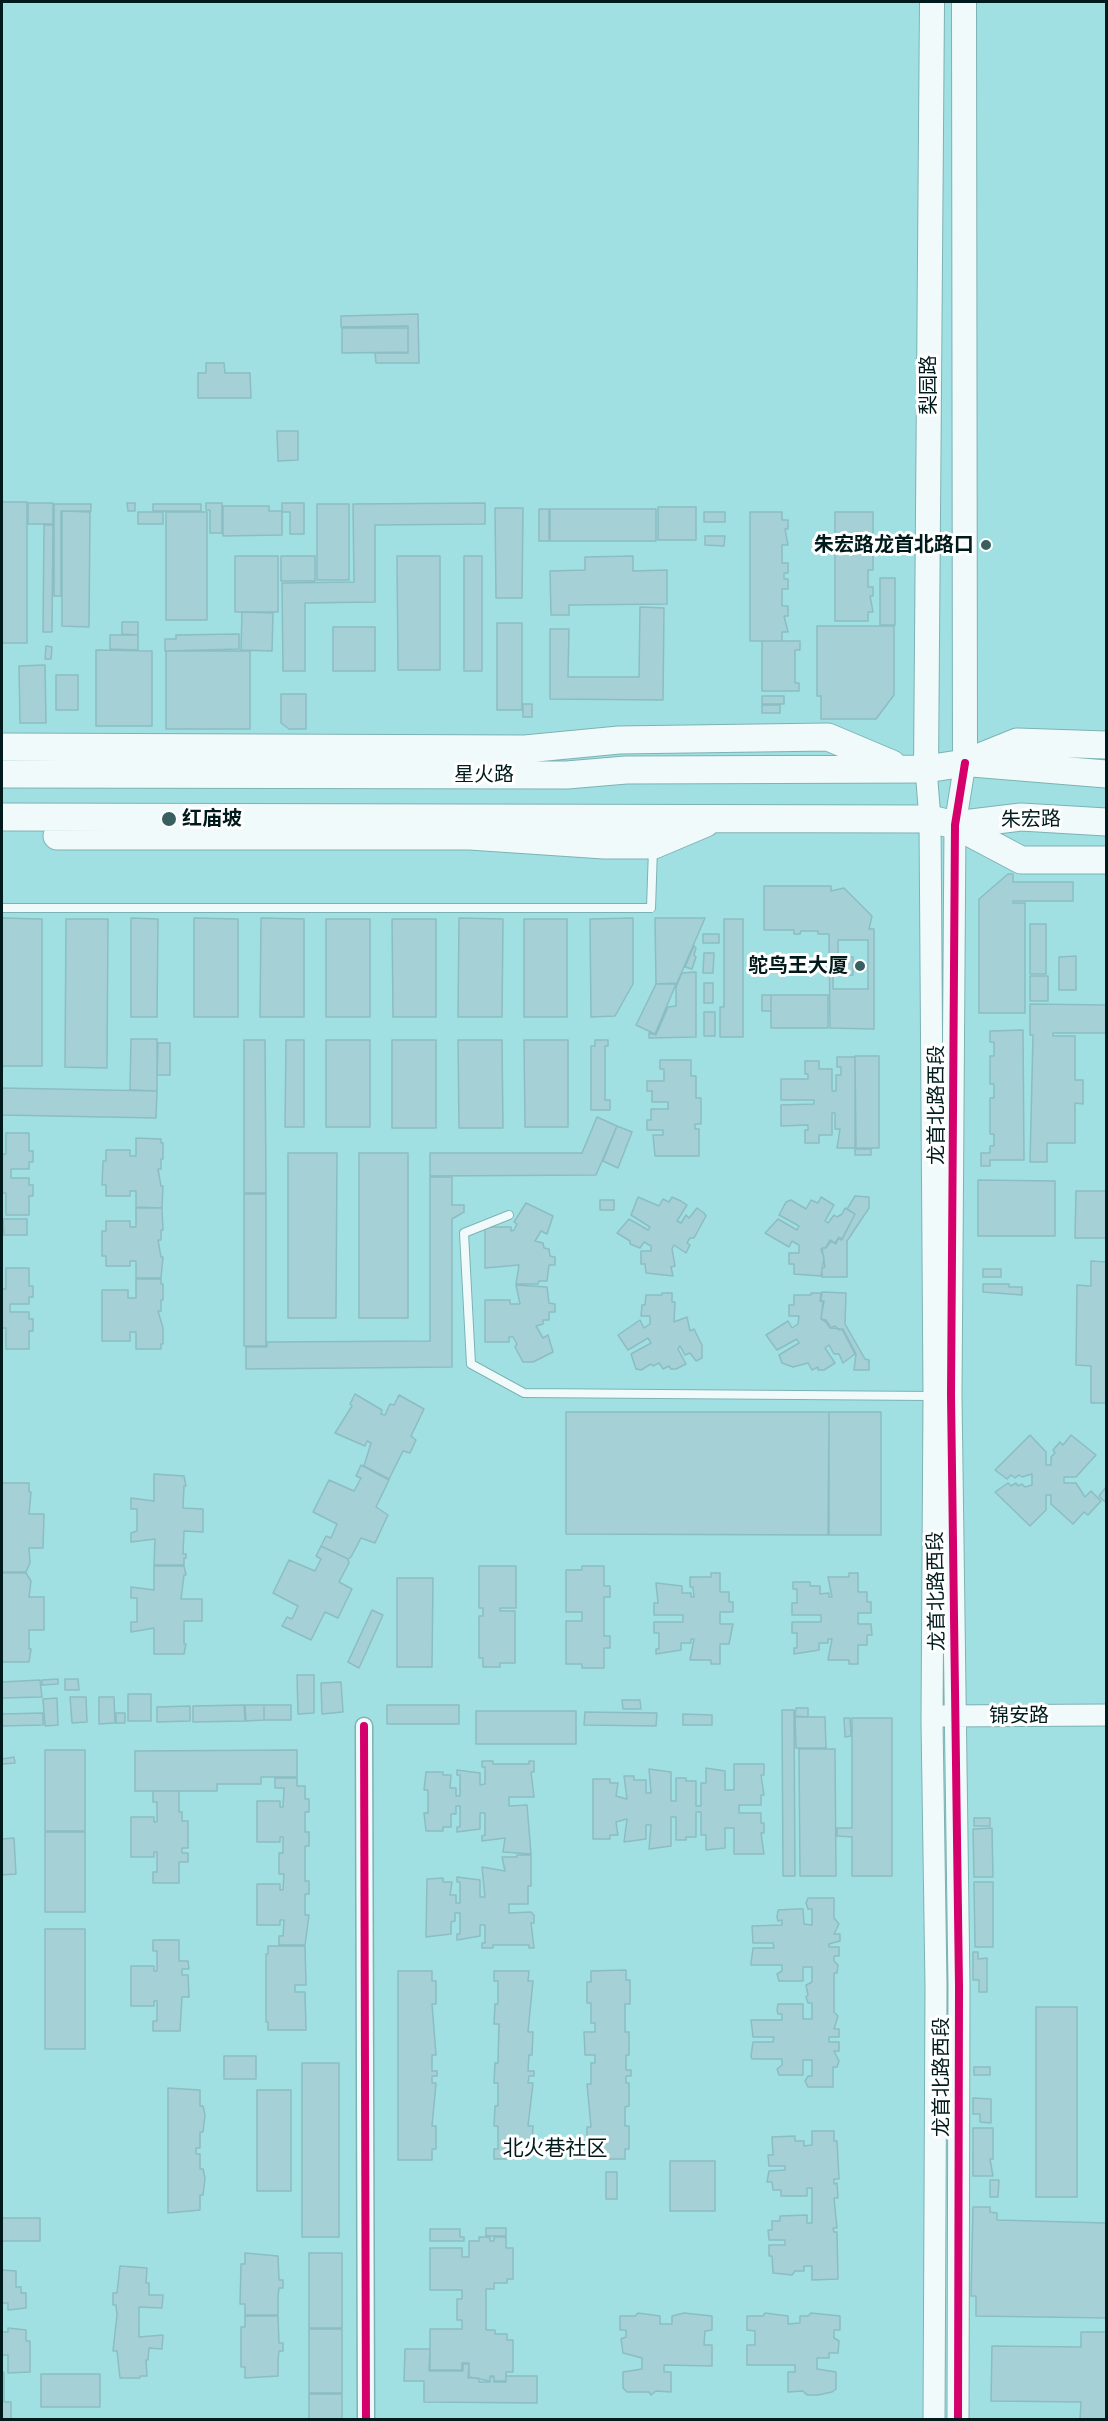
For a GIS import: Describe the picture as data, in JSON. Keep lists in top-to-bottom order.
{
  "streets": {
    "main road": ["梨园路", "星火路", "朱宏路"],
    "street": ["龙首北路西段", "锦安路"]
  },
  "crossings": [
    ["梨园路", "星火路"],
    ["梨园路", "龙首北路西段"],
    ["星火路", "龙首北路西段"],
    ["朱宏路", "龙首北路西段"],
    ["龙首北路西段", "锦安路"]
  ],
  "districts": ["北火巷社区"],
  "places": ["朱宏路龙首北路口", "红庙坡", "鸵鸟王大厦"]
}
